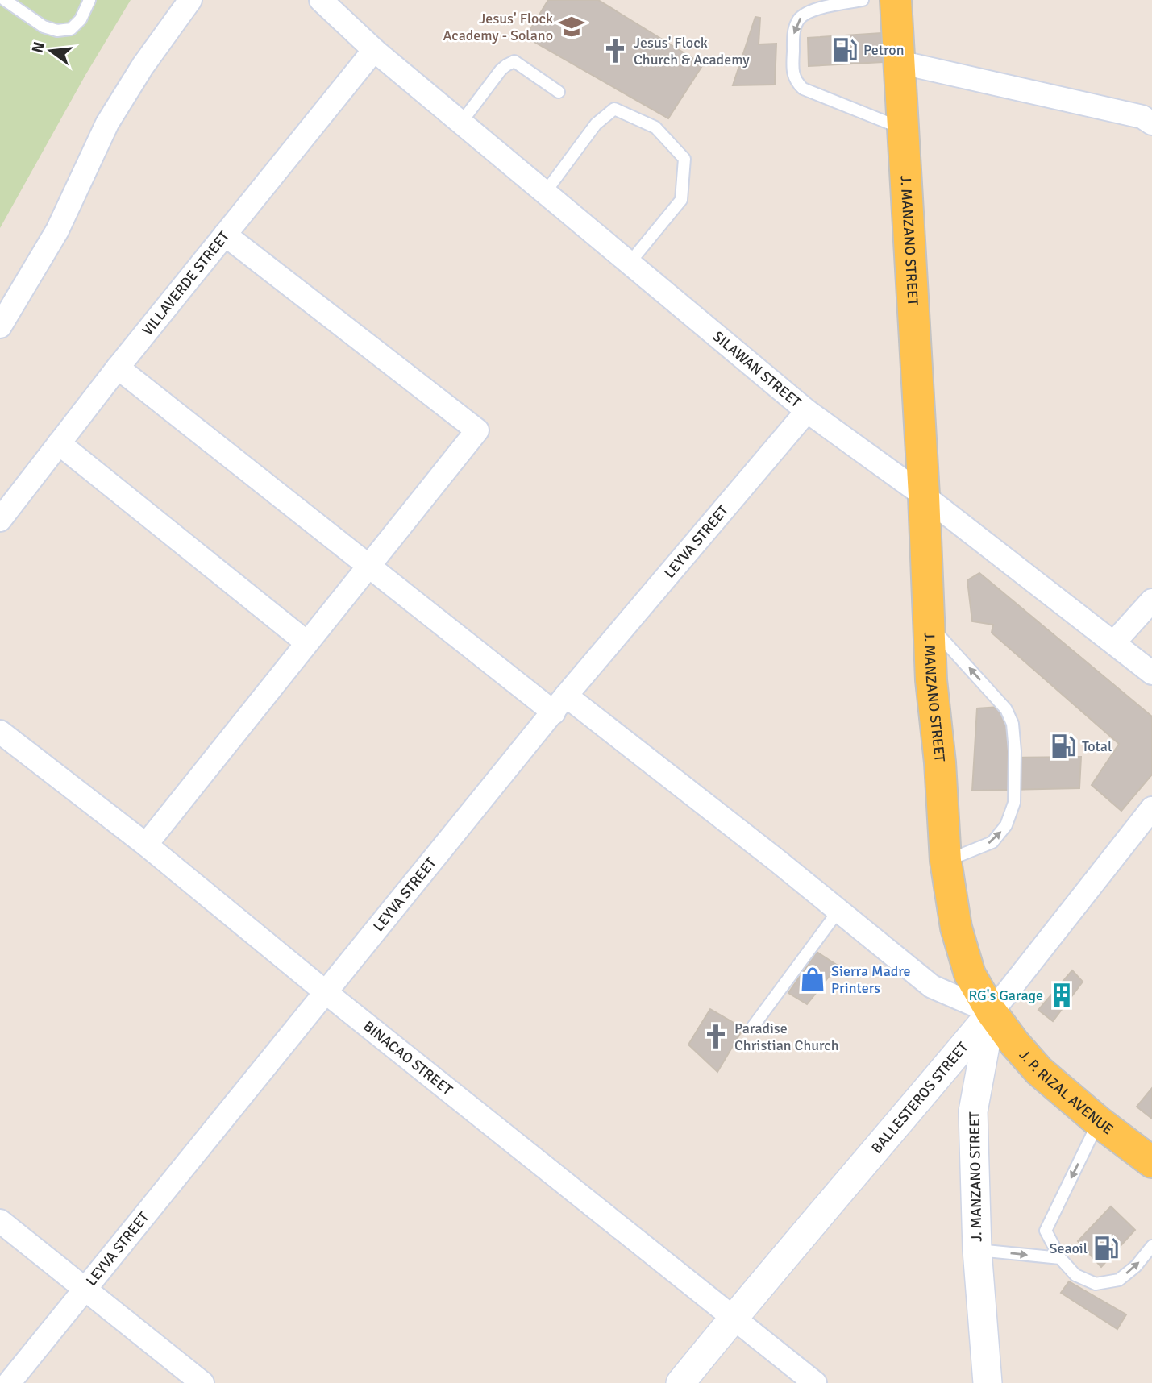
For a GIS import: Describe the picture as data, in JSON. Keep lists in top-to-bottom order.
{
  "streets": {
    "main road": ["J. MANZANO STREET", "J. P. RIZAL AVENUE"],
    "street": [
      "VILLAVERDE STREET",
      "SILAWAN STREET",
      "LEYVA STREET",
      "BINACAO STREET",
      "BALLESTEROS STREET"
    ]
  },
  "crossings": [
    ["J. MANZANO STREET", "SILAWAN STREET"],
    ["J. MANZANO STREET", "J. P. RIZAL AVENUE"],
    ["J. MANZANO STREET", "BALLESTEROS STREET"],
    ["VILLAVERDE STREET", "SILAWAN STREET"],
    ["SILAWAN STREET", "LEYVA STREET"],
    ["LEYVA STREET", "BINACAO STREET"],
    ["BINACAO STREET", "BALLESTEROS STREET"],
    ["J. P. RIZAL AVENUE", "BALLESTEROS STREET"]
  ],
  "places": {
    "school or university": ["Jesus' Flock Academy - Solano"],
    "fuel station": ["Petron", "Total", "Seaoil"],
    "church": ["Jesus' Flock Church & Academy", "Paradise Christian Church"],
    "shop": ["Sierra Madre Printers"],
    "building": ["RG's Garage"]
  },
  "north": "left"
}
